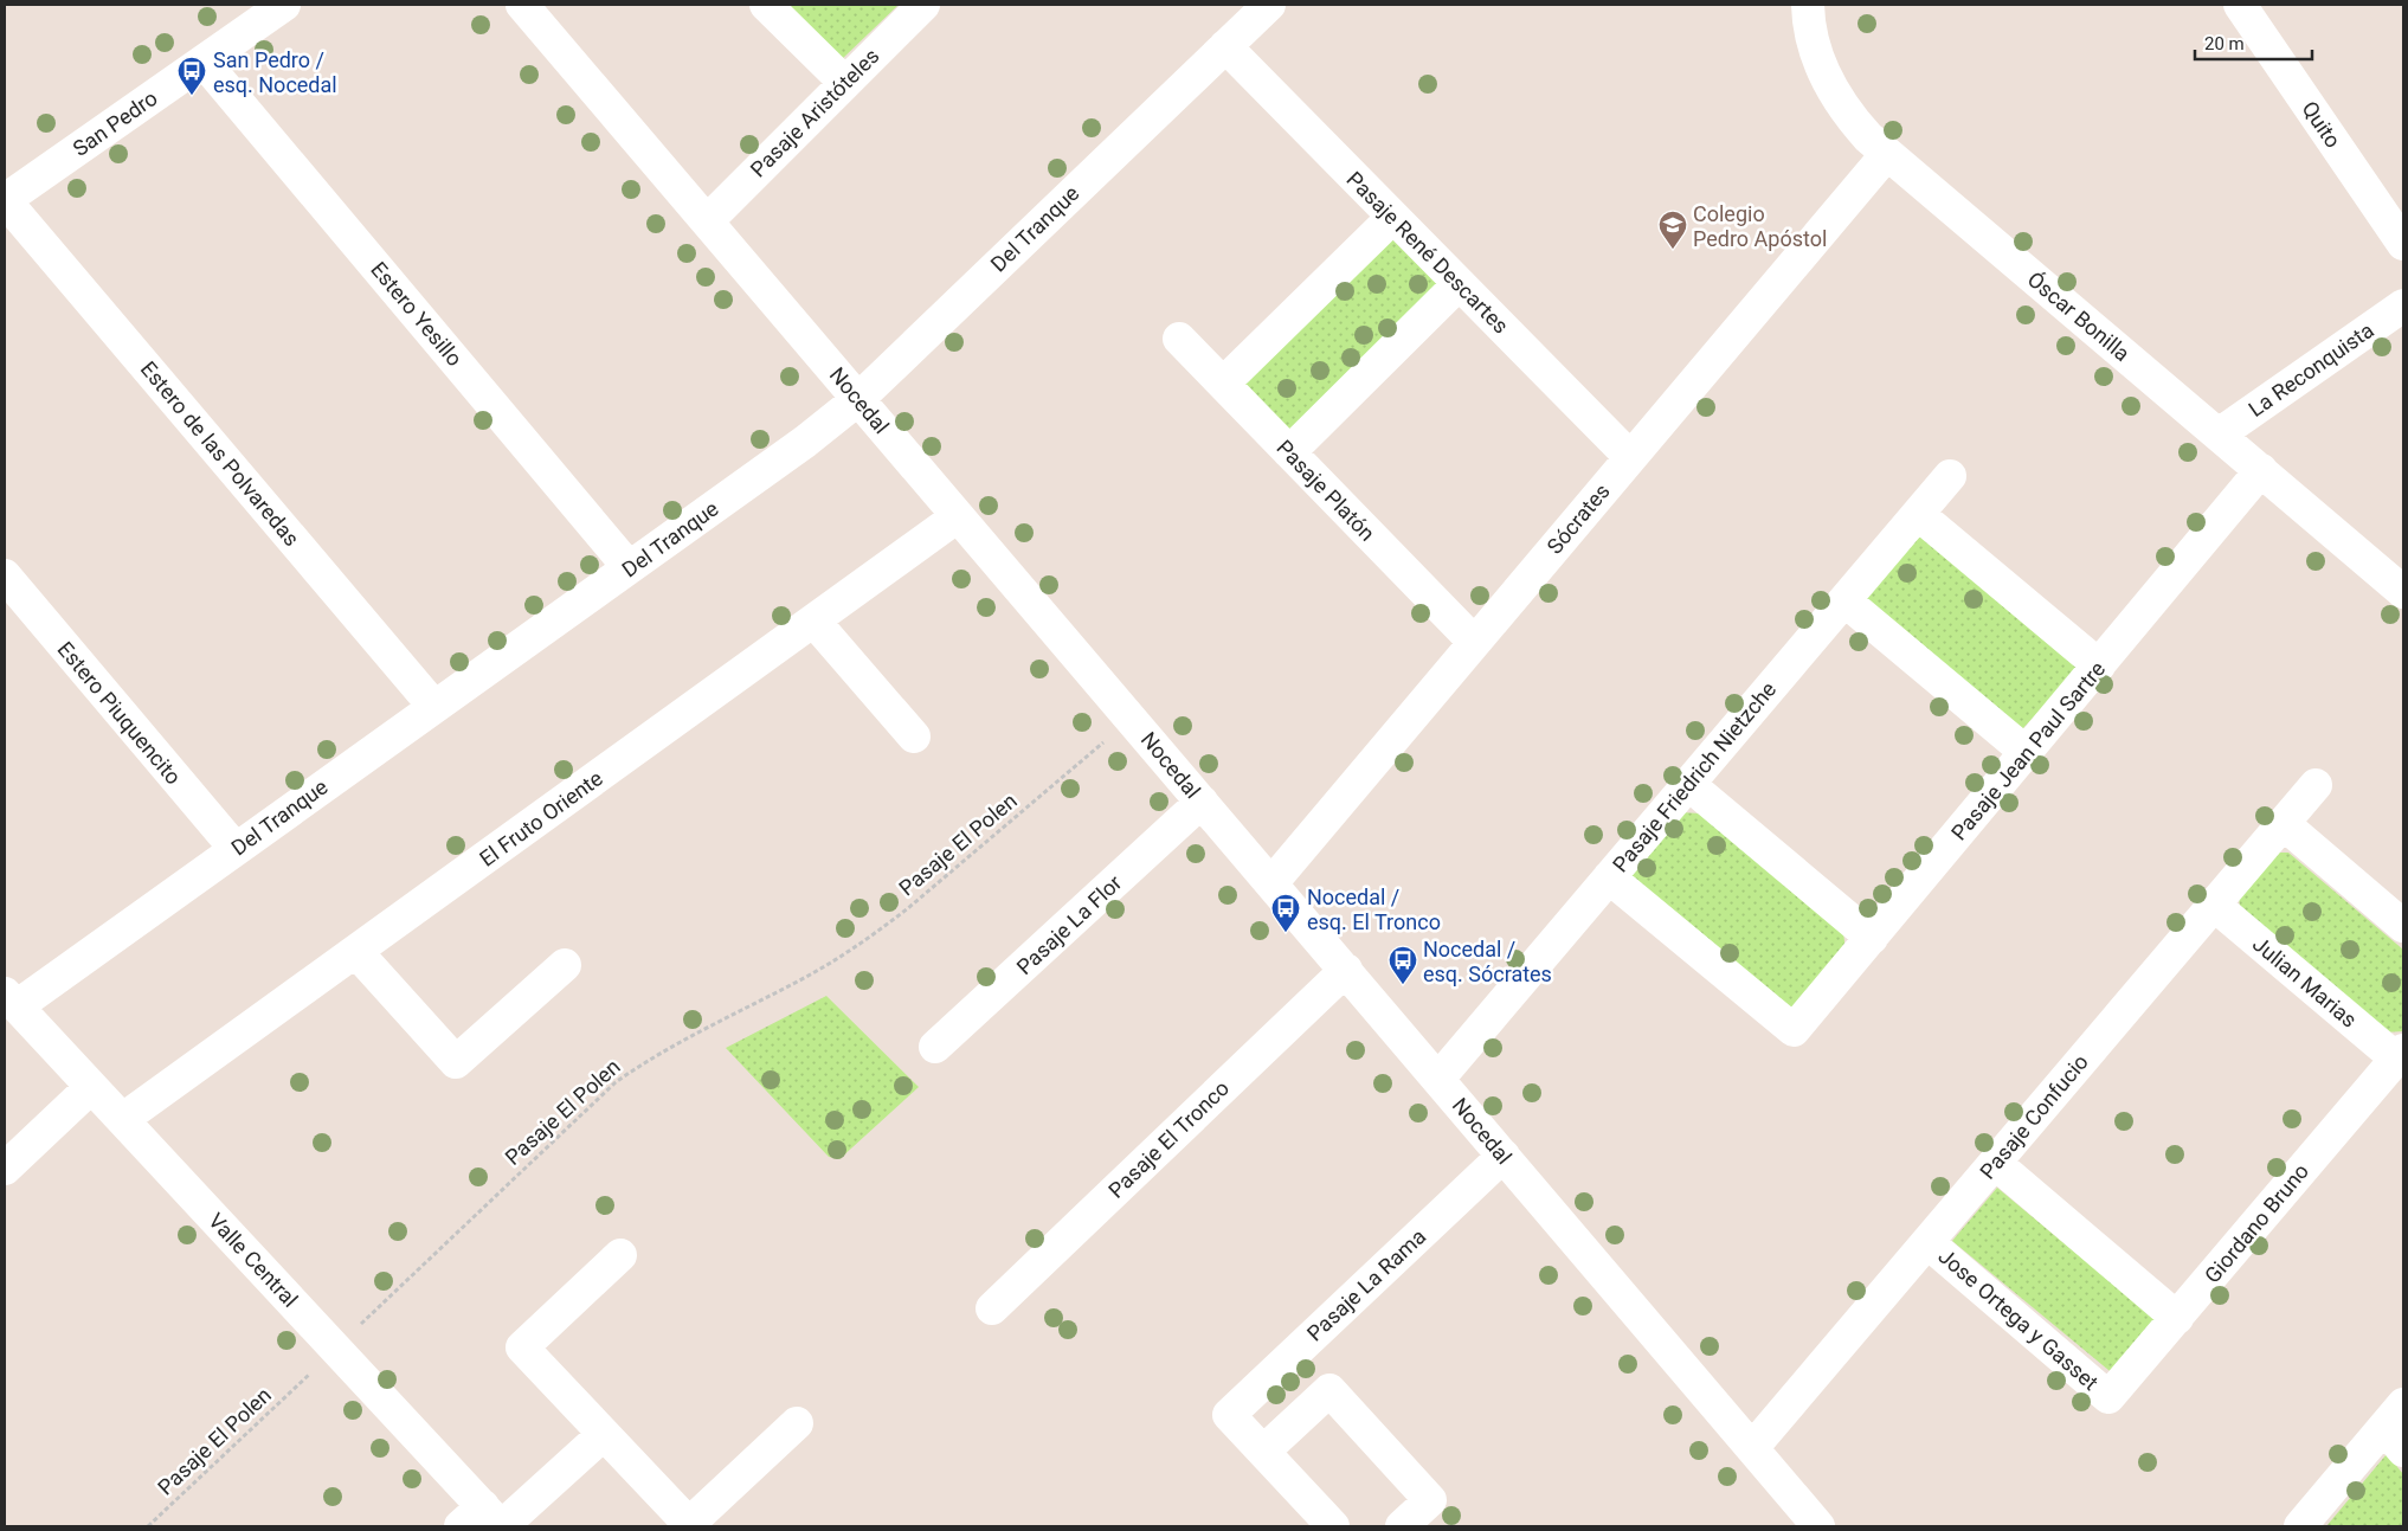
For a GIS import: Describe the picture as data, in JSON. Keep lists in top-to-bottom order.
{
  "streets": {
    "street": [
      "Pasaje Aristóteles",
      "San Pedro",
      "Quito",
      "Del Tranque",
      "Pasaje René Descartes",
      "Estero Yesillo",
      "Óscar Bonilla",
      "La Reconquista",
      "Nocedal",
      "Estero de las Polvaredas",
      "Pasaje Platón",
      "Sócrates",
      "Estero Piuquencito",
      "Pasaje Jean Paul Sartre",
      "Pasaje Friedrich Nietzche",
      "El Fruto Oriente",
      "Pasaje La Flor",
      "Julian Marias",
      "Pasaje Confucio",
      "Pasaje El Tronco",
      "Giordano Bruno",
      "Valle Central",
      "Pasaje La Rama",
      "Jose Ortega y Gasset"
    ],
    "path": ["Pasaje El Polen"]
  },
  "crossings": [
    ["Pasaje Aristóteles", "Nocedal"],
    ["San Pedro", "Estero Yesillo"],
    ["San Pedro", "Estero de las Polvaredas"],
    ["Del Tranque", "Pasaje René Descartes"],
    ["Del Tranque", "Estero Yesillo"],
    ["Del Tranque", "Nocedal"],
    ["Del Tranque", "Estero de las Polvaredas"],
    ["Del Tranque", "Estero Piuquencito"],
    ["Del Tranque", "Valle Central"],
    ["Pasaje René Descartes", "Sócrates"],
    ["Óscar Bonilla", "La Reconquista"],
    ["Óscar Bonilla", "Sócrates"],
    ["Óscar Bonilla", "Pasaje Jean Paul Sartre"],
    ["Nocedal", "Sócrates"],
    ["Nocedal", "Pasaje Friedrich Nietzche"],
    ["Nocedal", "El Fruto Oriente"],
    ["Nocedal", "Pasaje El Polen"],
    ["Nocedal", "Pasaje La Flor"],
    ["Nocedal", "Pasaje Confucio"],
    ["Nocedal", "Pasaje El Tronco"],
    ["Nocedal", "Pasaje La Rama"],
    ["Pasaje Platón", "Sócrates"],
    ["Pasaje Jean Paul Sartre", "Pasaje Friedrich Nietzche"],
    ["El Fruto Oriente", "Valle Central"],
    ["Pasaje El Polen", "Valle Central"],
    ["Julian Marias", "Pasaje Confucio"],
    ["Julian Marias", "Giordano Bruno"],
    ["Pasaje Confucio", "Jose Ortega y Gasset"],
    ["Giordano Bruno", "Jose Ortega y Gasset"]
  ],
  "places": {
    "bus stop": ["San Pedro / esq. Nocedal", "Nocedal / esq. El Tronco", "Nocedal / esq. Sócrates"],
    "school or university": ["Colegio Pedro Apóstol"]
  },
  "scale_bar": "20 m"
}
